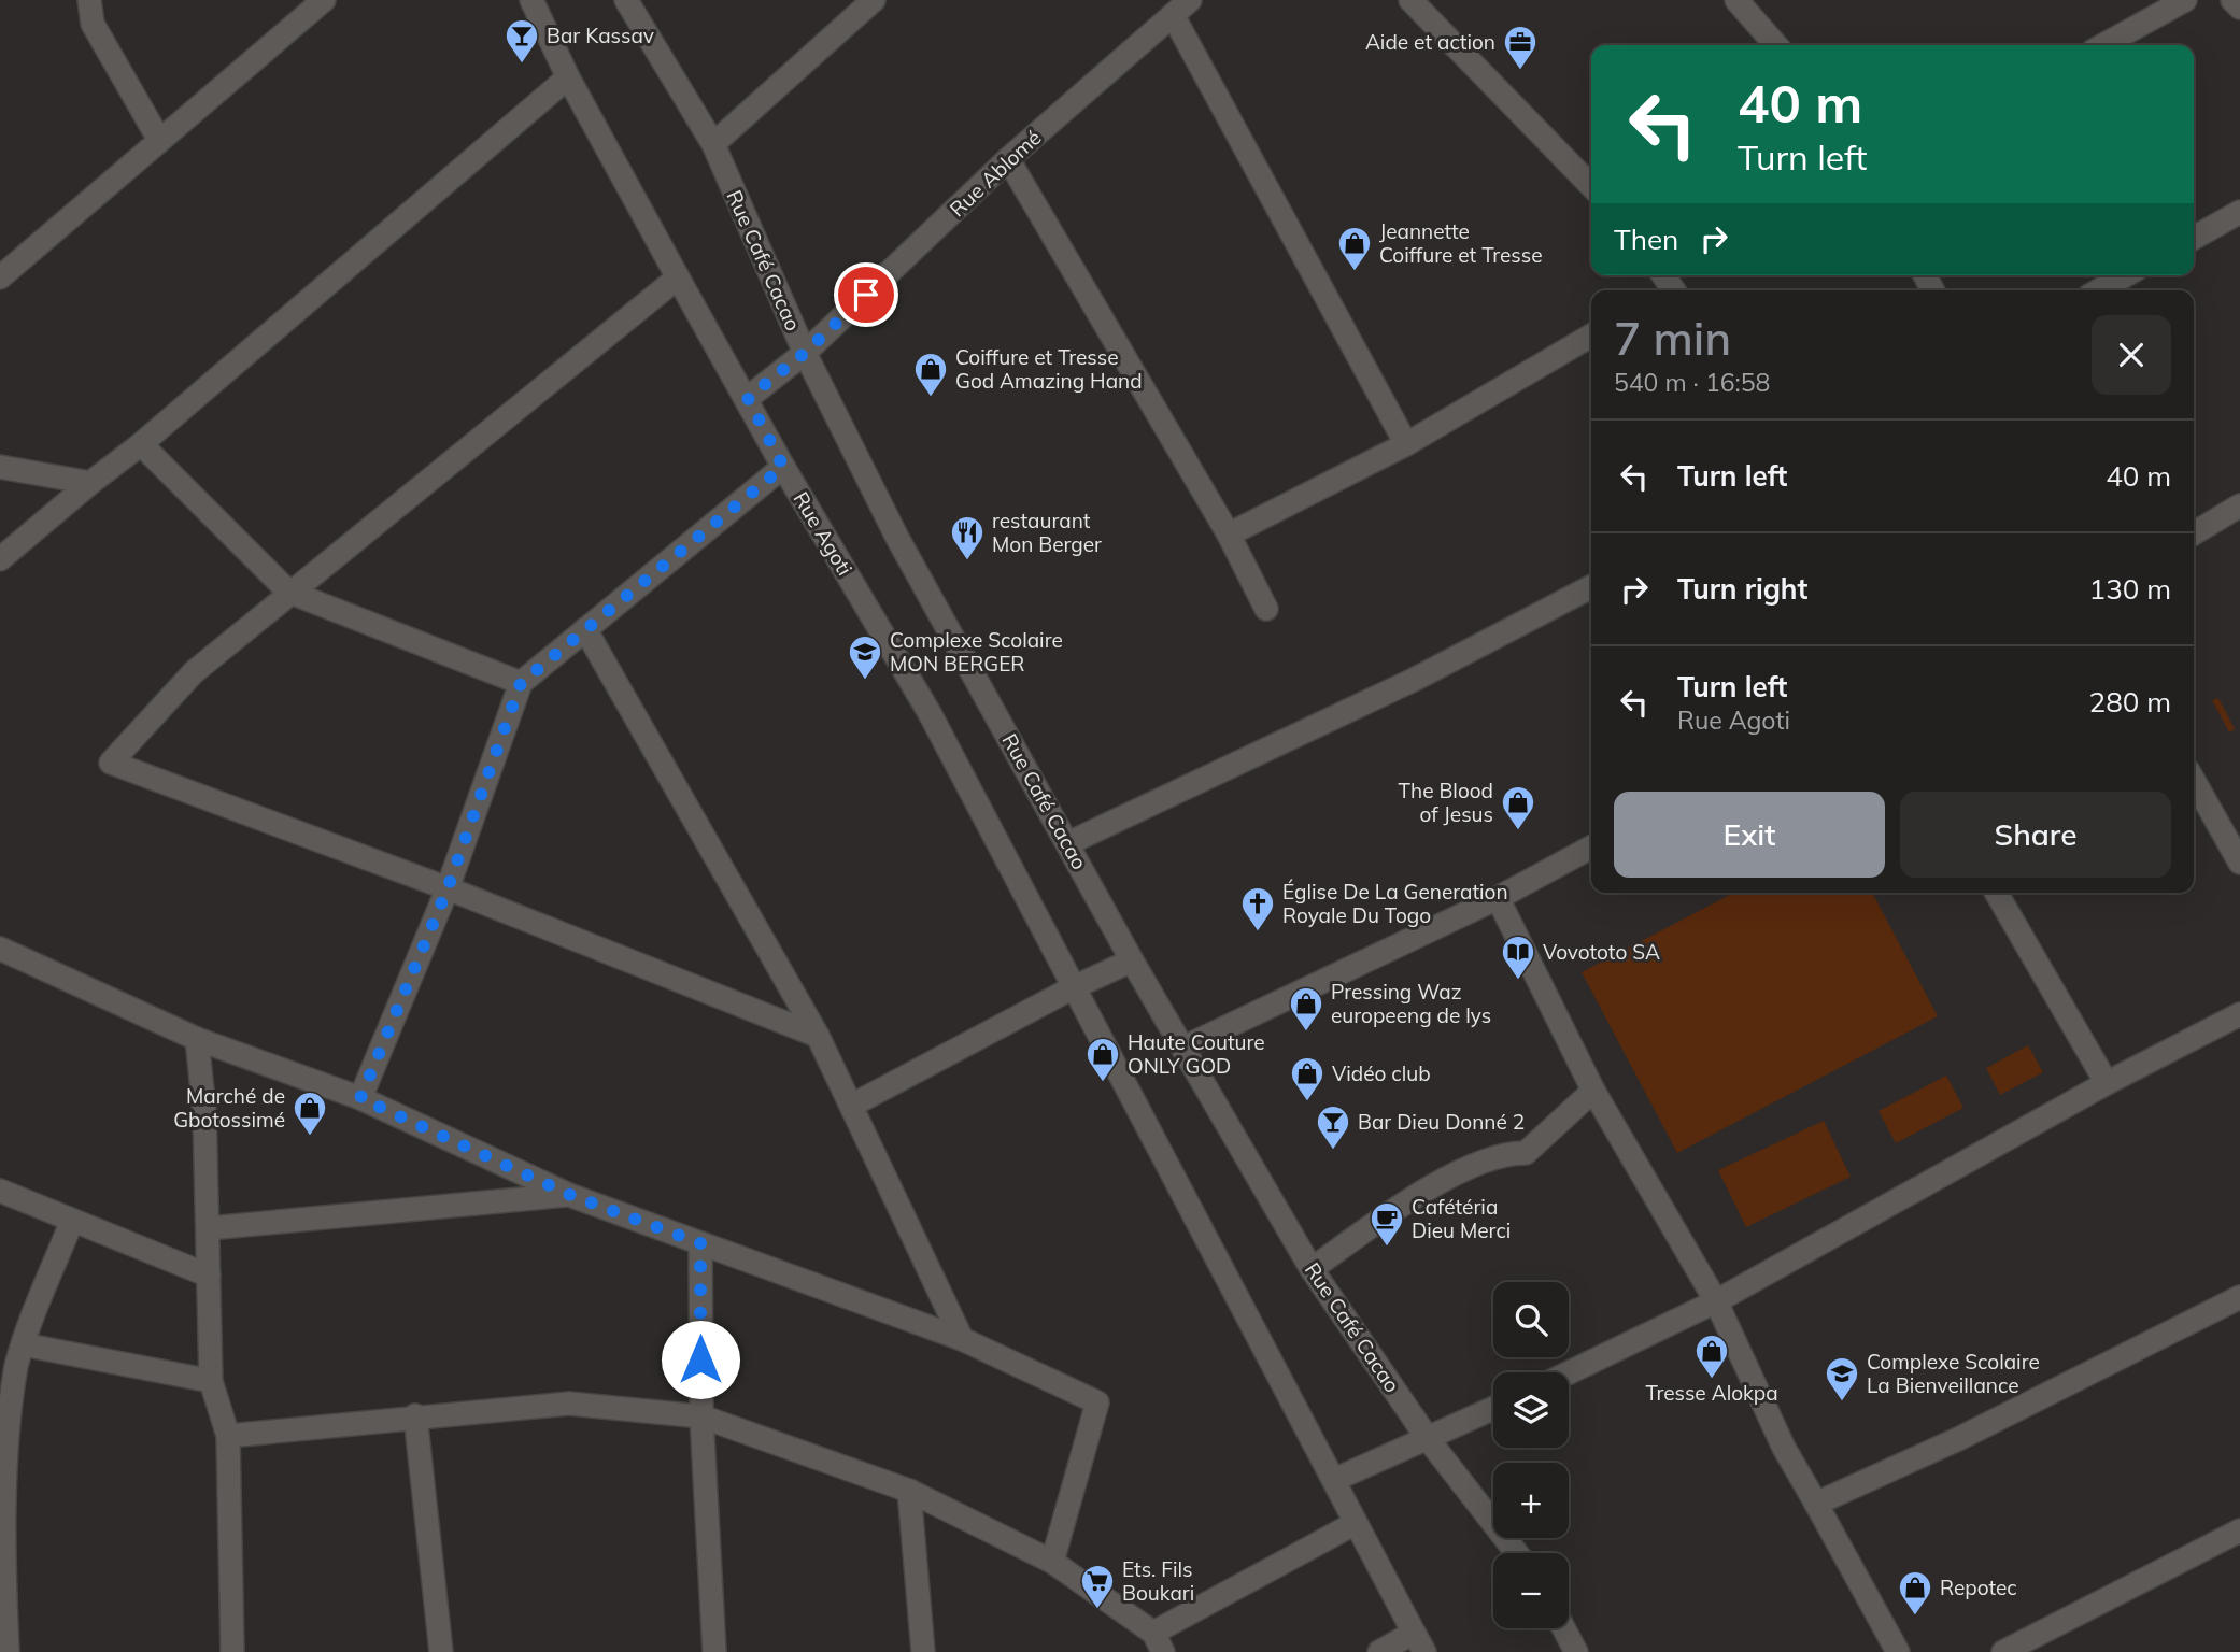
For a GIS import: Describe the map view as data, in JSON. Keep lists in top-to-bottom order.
{
  "streets": {
    "street": ["Rue Ablomé", "Rue Café Cacao", "Rue Agoti"]
  },
  "crossings": [
    ["Rue Ablomé", "Rue Café Cacao"],
    ["Rue Ablomé", "Rue Agoti"]
  ],
  "places": {
    "bar": ["Bar Kassav", "Bar Dieu Donné 2"],
    "office": ["Aide et action"],
    "shop": [
      "Jeannette Coiffure et Tresse",
      "Coiffure et Tresse God Amazing Hand",
      "The Blood of Jesus",
      "Pressing Waz europeeng de lys",
      "Haute Couture ONLY GOD",
      "Vidéo club",
      "Marché de Gbotossimé",
      "Tresse Alokpa",
      "Repotec"
    ],
    "restaurant": ["restaurant Mon Berger"],
    "school or university": ["Complexe Scolaire MON BERGER", "Complexe Scolaire La Bienveillance"],
    "church": ["Église De La Generation Royale Du Togo"],
    "library": ["Vovototo SA"],
    "cafe": ["Cafétéria Dieu Merci"],
    "supermarket": ["Ets. Fils Boukari"]
  },
  "page": {
    "turn": ["40 m", "Turn left"],
    "then": "Then",
    "heading": ["7 min", "540 m · 16:58"],
    "list": [
      {
        "name": "Turn left",
        "value": "40 m"
      },
      {
        "name": "Turn right",
        "value": "130 m"
      },
      {
        "name": "Turn left",
        "note": "Rue Agoti",
        "value": "280 m"
      }
    ],
    "buttons": ["Exit", "Share"],
    "map_buttons": ["+", "−"]
  }
}
